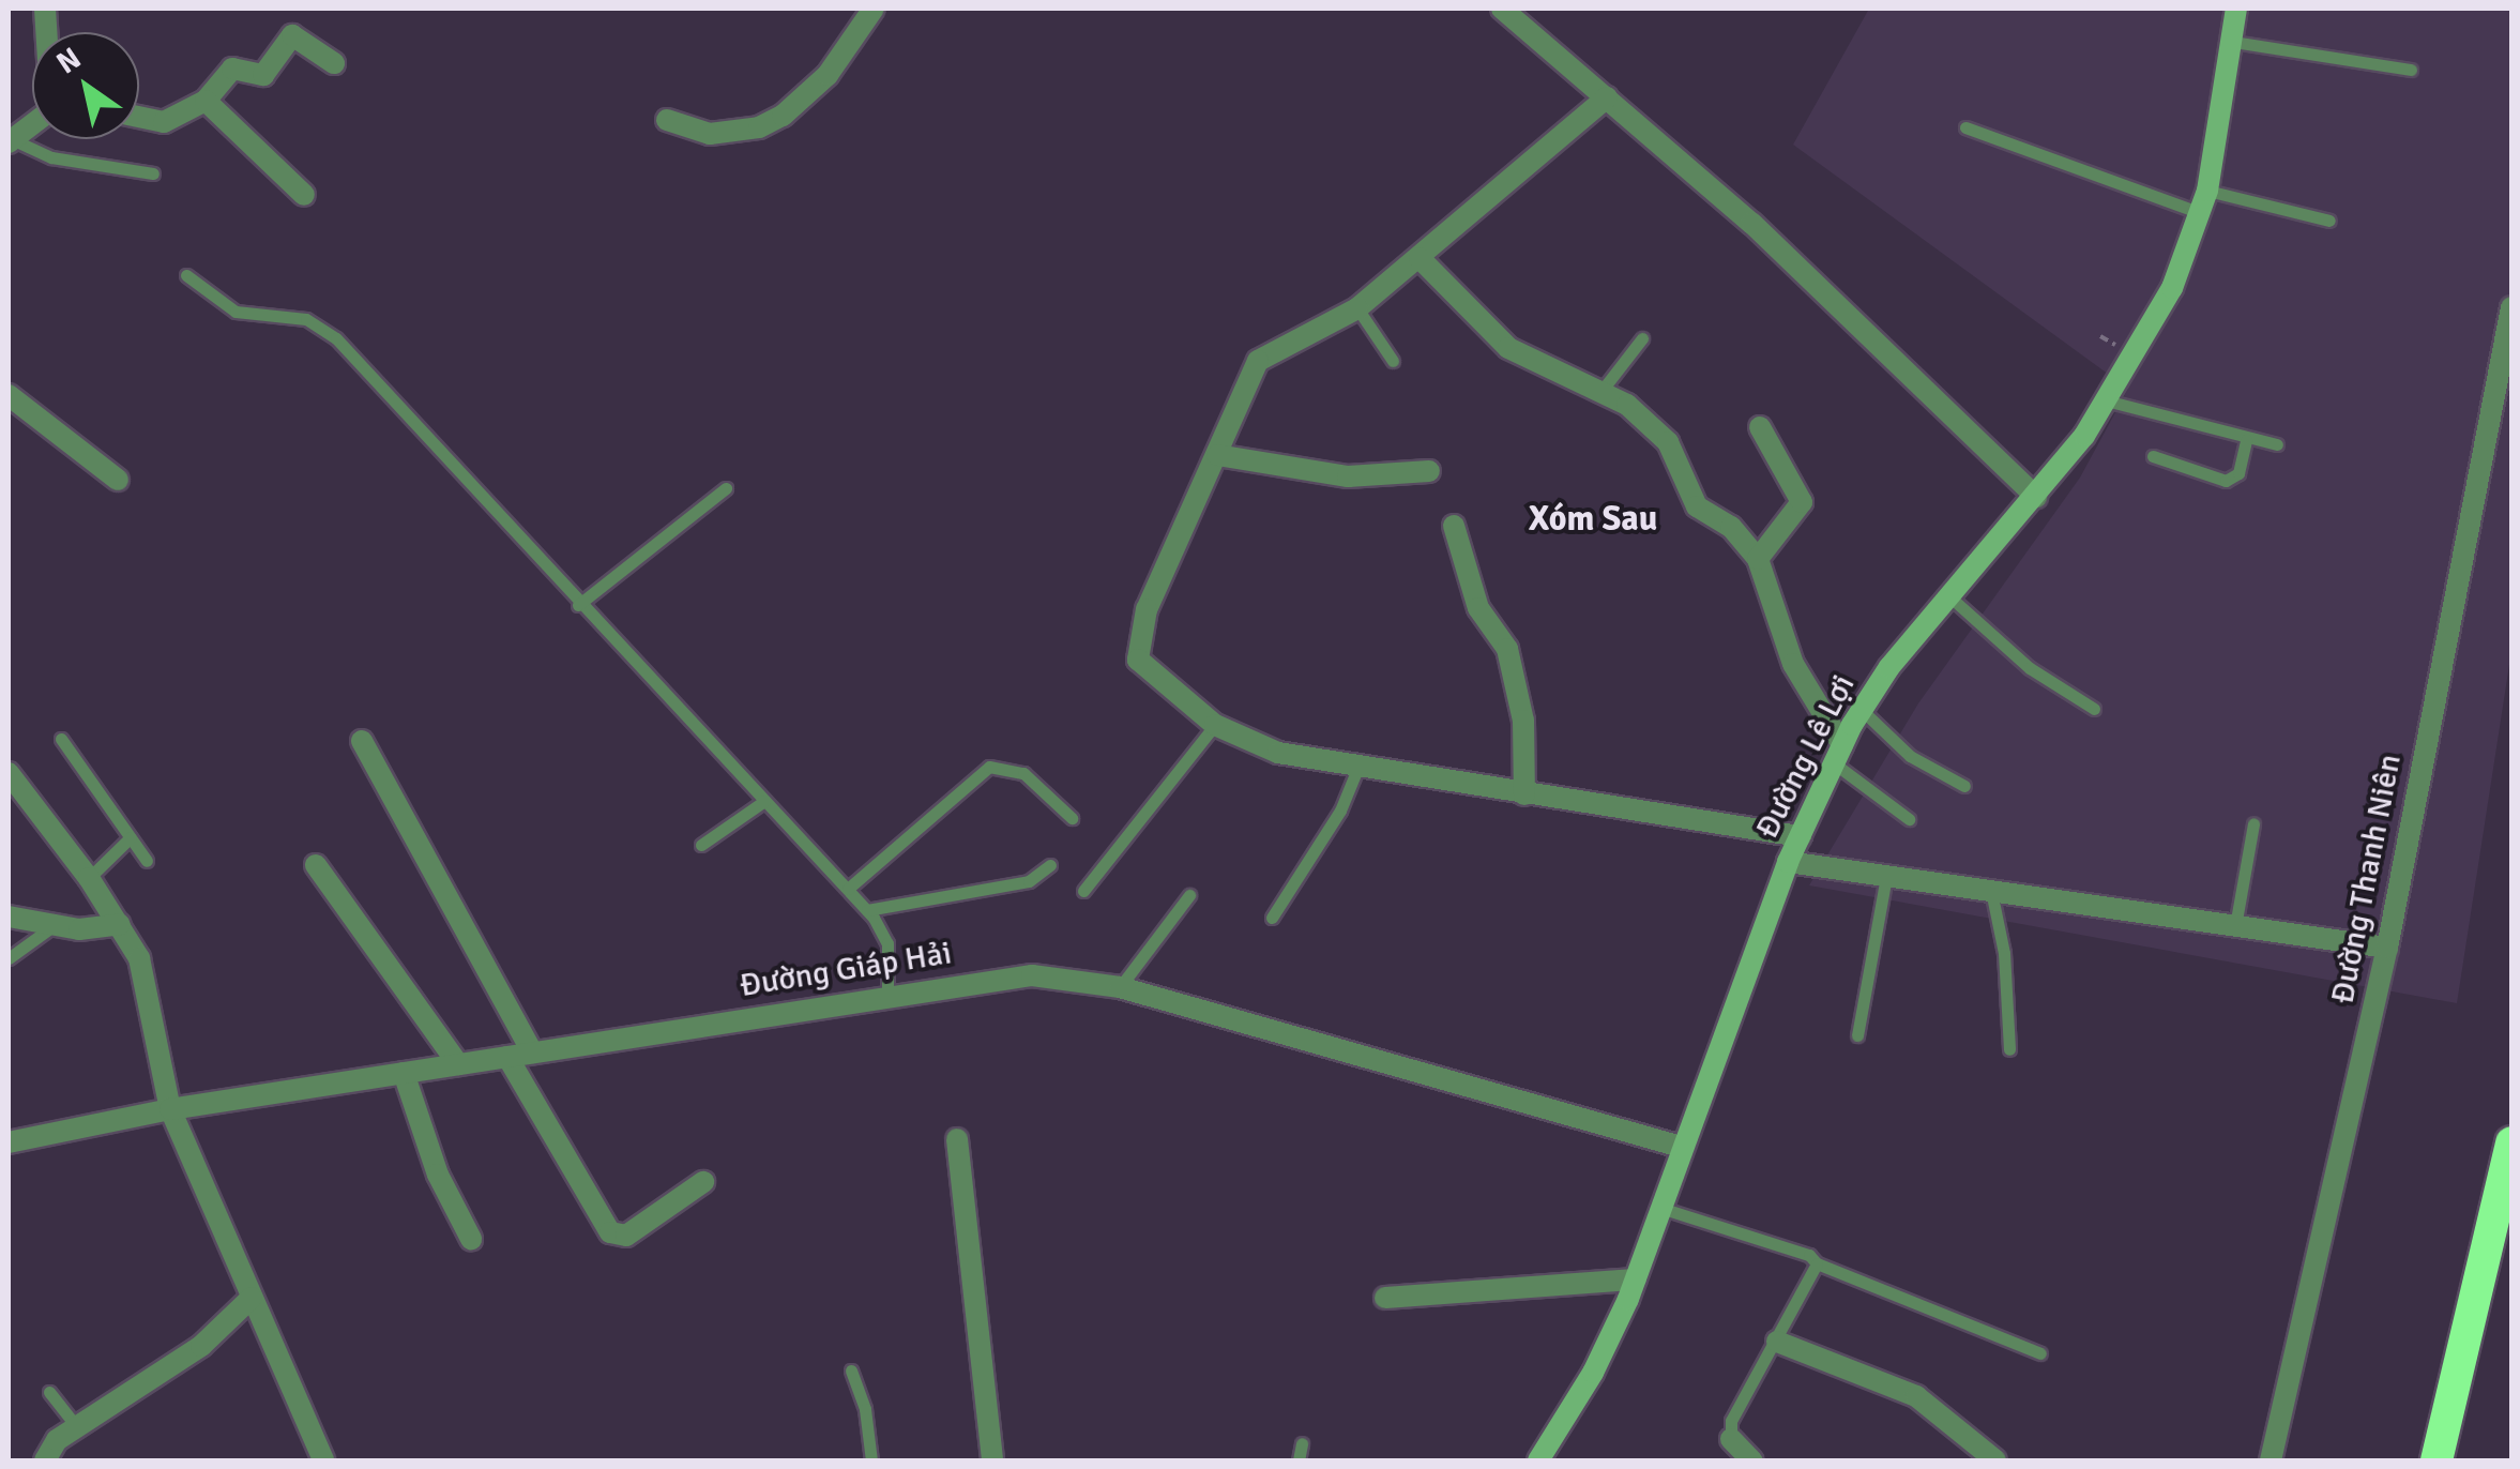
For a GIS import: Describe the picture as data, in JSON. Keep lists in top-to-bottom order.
{
  "streets": {
    "main road": ["Đường Lê Lợi"],
    "street": ["Đường Thanh Niên", "Đường Giáp Hải"]
  },
  "crossings": [
    ["Đường Lê Lợi", "Đường Giáp Hải"]
  ],
  "districts": ["Xóm Sau"],
  "north": "top left"
}
